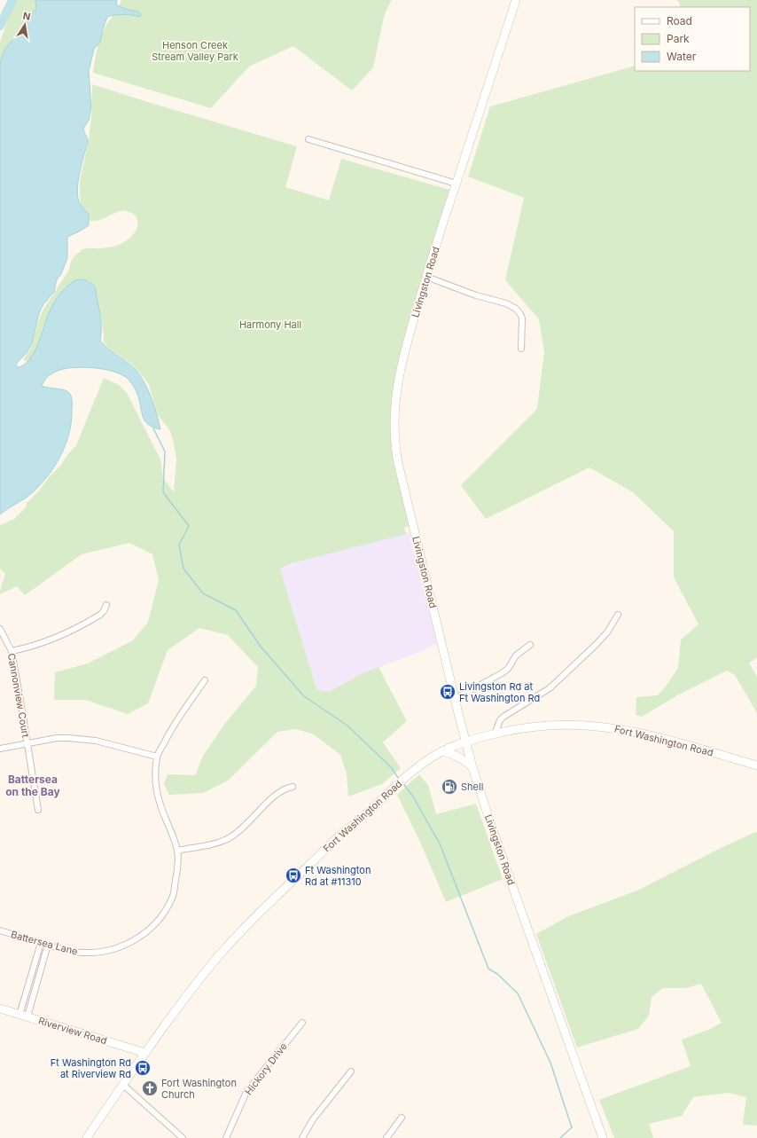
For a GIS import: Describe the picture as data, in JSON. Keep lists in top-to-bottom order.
{
  "streets": {
    "main road": ["Livingston Road", "Fort Washington Road", "Riverview Road"],
    "street": ["Cannonview Court", "Battersea Lane", "Hickory Drive"]
  },
  "crossings": [
    ["Livingston Road", "Fort Washington Road"],
    ["Fort Washington Road", "Riverview Road"]
  ],
  "districts": ["Battersea on the Bay"],
  "parks": ["Henson Creek Stream Valley Park", "Harmony Hall"],
  "places": {
    "bus stop": ["Livingston Rd at Ft Washington Rd", "Ft Washington Rd at #11310", "Ft Washington Rd at Riverview Rd"],
    "fuel station": ["Shell"],
    "church": ["Fort Washington Church"]
  },
  "legend": ["Road", "Park", "Water"],
  "north": "top"
}
